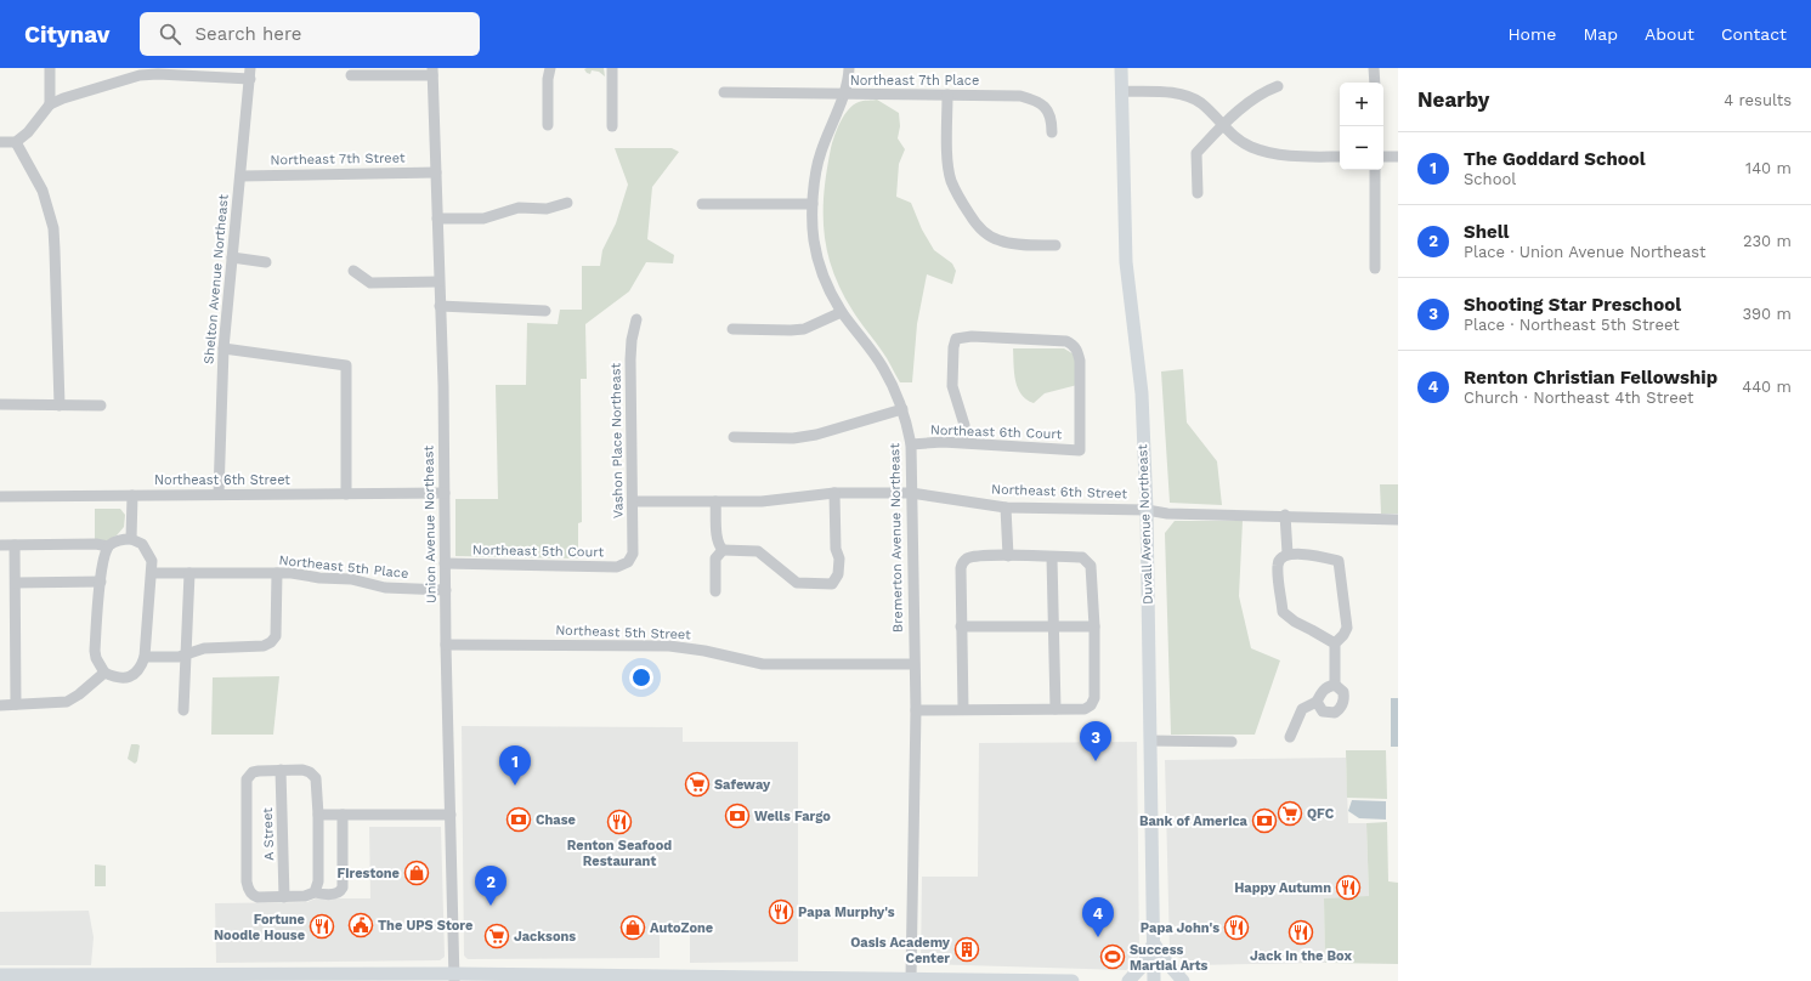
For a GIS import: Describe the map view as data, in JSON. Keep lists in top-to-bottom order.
{
  "streets": {
    "main road": ["Duvall Avenue Northeast"],
    "street": [
      "Northeast 7th Place",
      "Northeast 7th Street",
      "Shelton Avenue Northeast",
      "Northeast 6th Court",
      "Vashon Place Northeast",
      "Northeast 6th Street",
      "Union Avenue Northeast",
      "Bremerton Avenue Northeast",
      "Northeast 5th Court",
      "Northeast 5th Place",
      "Northeast 5th Street",
      "A Street"
    ]
  },
  "crossings": [
    ["Northeast 7th Place", "Bremerton Avenue Northeast"],
    ["Northeast 7th Street", "Shelton Avenue Northeast"],
    ["Northeast 7th Street", "Union Avenue Northeast"],
    ["Shelton Avenue Northeast", "Northeast 6th Street"],
    ["Northeast 6th Court", "Bremerton Avenue Northeast"],
    ["Vashon Place Northeast", "Northeast 6th Street"],
    ["Vashon Place Northeast", "Northeast 5th Court"],
    ["Northeast 6th Street", "Union Avenue Northeast"],
    ["Northeast 6th Street", "Duvall Avenue Northeast"],
    ["Northeast 6th Street", "Bremerton Avenue Northeast"],
    ["Union Avenue Northeast", "Northeast 5th Court"],
    ["Union Avenue Northeast", "Northeast 5th Place"],
    ["Union Avenue Northeast", "Northeast 5th Street"],
    ["Bremerton Avenue Northeast", "Northeast 5th Street"]
  ],
  "places": {
    "supermarket": ["Safeway", "QFC", "Jacksons"],
    "bank": ["Wells Fargo", "Chase", "Bank of America"],
    "restaurant": [
      "Renton Seafood Restaurant",
      "Happy Autumn",
      "Papa Murphy's",
      "Fortune Noodle House",
      "Papa John's",
      "Jack in the Box"
    ],
    "shop": ["Firestone", "AutoZone"],
    "public building": ["The UPS Store"],
    "building": ["Oasis Academy Center"],
    "sports": ["Success Martial Arts"]
  },
  "page": {
    "header": "Citynav",
    "search": "Search here",
    "nav": [
      "Home",
      "Map",
      "About",
      "Contact"
    ],
    "heading": ["Nearby", "4 results"],
    "map_buttons": ["+", "−"],
    "list": [
      {
        "mark": "1",
        "name": "The Goddard School",
        "note": "School",
        "value": "140 m"
      },
      {
        "mark": "2",
        "name": "Shell",
        "note": "Place · Union Avenue Northeast",
        "value": "230 m"
      },
      {
        "mark": "3",
        "name": "Shooting Star Preschool",
        "note": "Place · Northeast 5th Street",
        "value": "390 m"
      },
      {
        "mark": "4",
        "name": "Renton Christian Fellowship",
        "note": "Church · Northeast 4th Street",
        "value": "440 m"
      }
    ],
    "pins": [
      "3",
      "1",
      "2",
      "4"
    ]
  }
}
